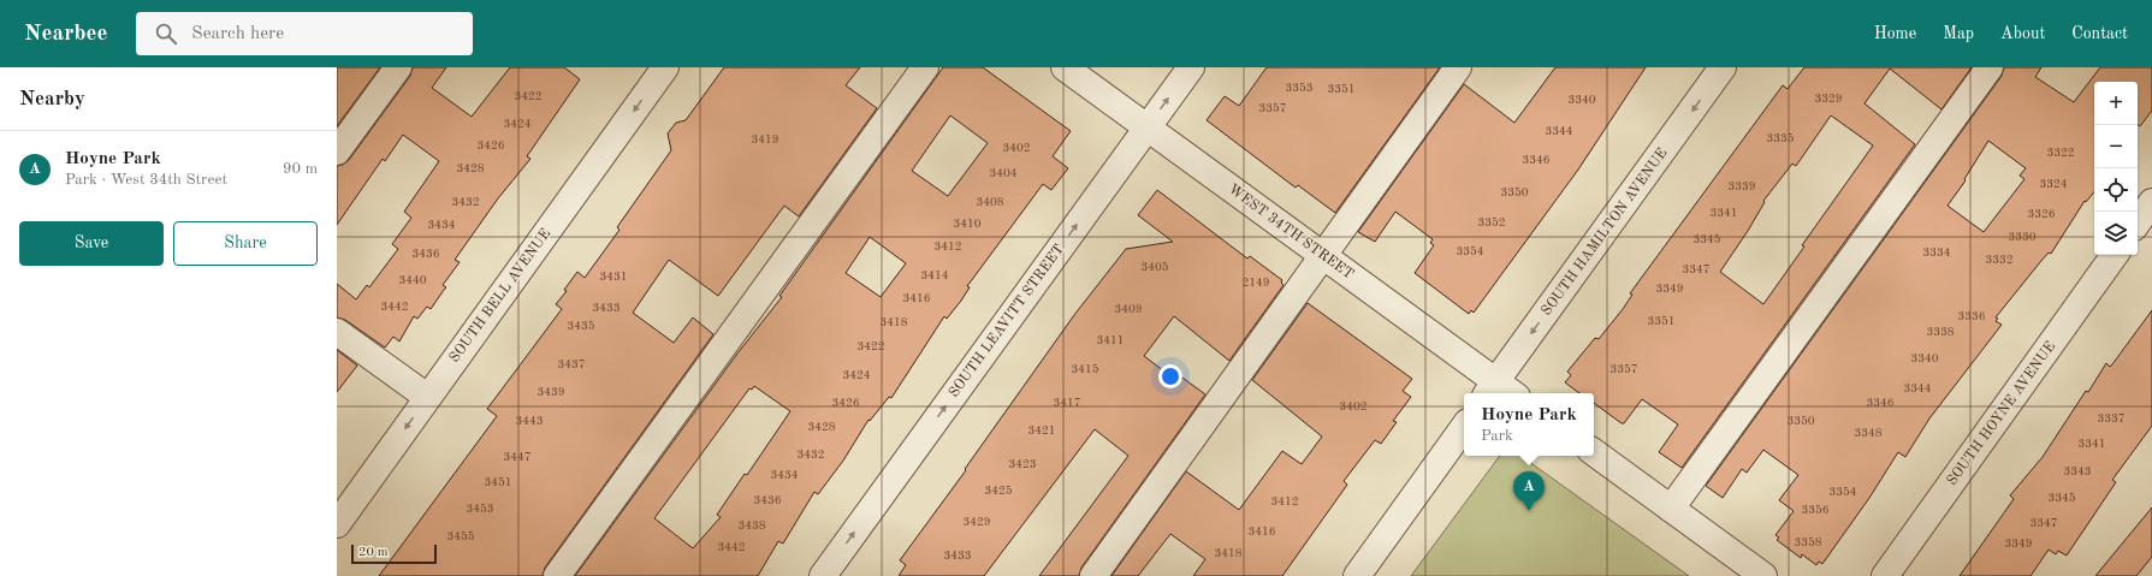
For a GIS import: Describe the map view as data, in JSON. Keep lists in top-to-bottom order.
{
  "streets": {
    "street": [
      "WEST 34TH STREET",
      "SOUTH HAMILTON AVENUE",
      "SOUTH BELL AVENUE",
      "SOUTH LEAVITT STREET",
      "SOUTH HOYNE AVENUE"
    ]
  },
  "crossings": [
    ["WEST 34TH STREET", "SOUTH HAMILTON AVENUE"],
    ["WEST 34TH STREET", "SOUTH LEAVITT STREET"]
  ],
  "house_numbers": [
    "3353",
    "3351",
    "3422",
    "3329",
    "3340",
    "3357",
    "3424",
    "3344",
    "3335",
    "3419",
    "3426",
    "3402",
    "3322",
    "3346",
    "3428",
    "3404",
    "3324",
    "3339",
    "3350",
    "3432",
    "3408",
    "3341",
    "3326",
    "3352",
    "3410",
    "3434",
    "3330",
    "3345",
    "3412",
    "3354",
    "3334",
    "3436",
    "3332",
    "3405",
    "3347",
    "3414",
    "3431",
    "3440",
    "2149",
    "3349",
    "3416",
    "3442",
    "3433",
    "3409",
    "3336",
    "3351",
    "3418",
    "3435",
    "3338",
    "3411",
    "3422",
    "3340",
    "3437",
    "3415",
    "3357",
    "3424",
    "3344",
    "3439",
    "3426",
    "3417",
    "3346",
    "3402",
    "3337",
    "3443",
    "3350",
    "3428",
    "3421",
    "3348",
    "3341",
    "3432",
    "3447",
    "3423",
    "3343",
    "3434",
    "3451",
    "3425",
    "3354",
    "3345",
    "3436",
    "3412",
    "3453",
    "3356",
    "3429",
    "3347",
    "3438",
    "3416",
    "3455",
    "3358",
    "3349",
    "3442",
    "3418",
    "3433"
  ],
  "scale_bar": "20 m",
  "page": {
    "header": "Nearbee",
    "search": "Search here",
    "nav": [
      "Home",
      "Map",
      "About",
      "Contact"
    ],
    "heading": "Nearby",
    "map_buttons": ["+", "−"],
    "list": [
      {
        "mark": "A",
        "name": "Hoyne Park",
        "note": "Park · West 34th Street",
        "value": "90 m"
      }
    ],
    "buttons": ["Save", "Share"],
    "popup": ["Hoyne Park", "Park"],
    "pins": "A",
    "scale": "20 m"
  }
}
